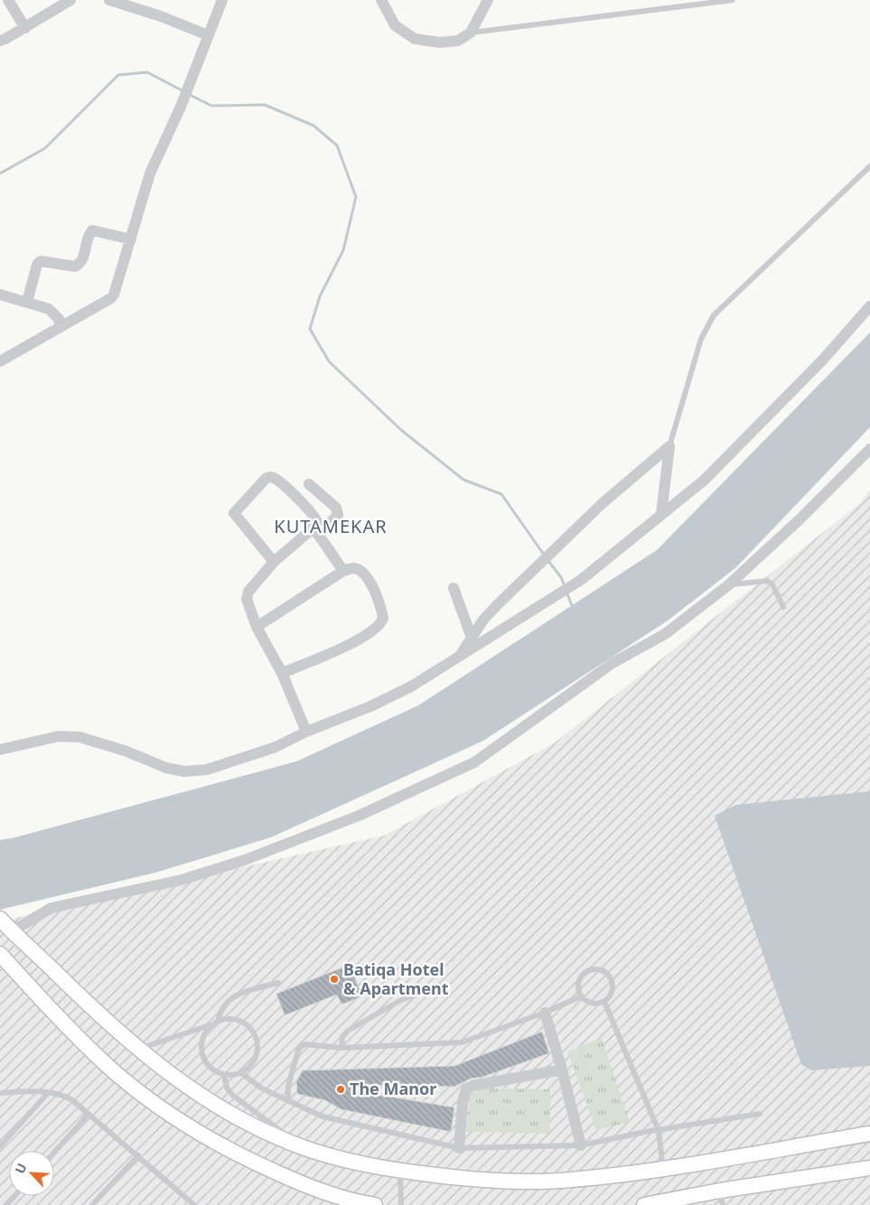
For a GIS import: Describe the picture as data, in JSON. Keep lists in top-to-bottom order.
{
  "districts": ["KUTAMEKAR"],
  "places": ["Batiqa Hotel & Apartment", "The Manor"],
  "north": "top left"
}
